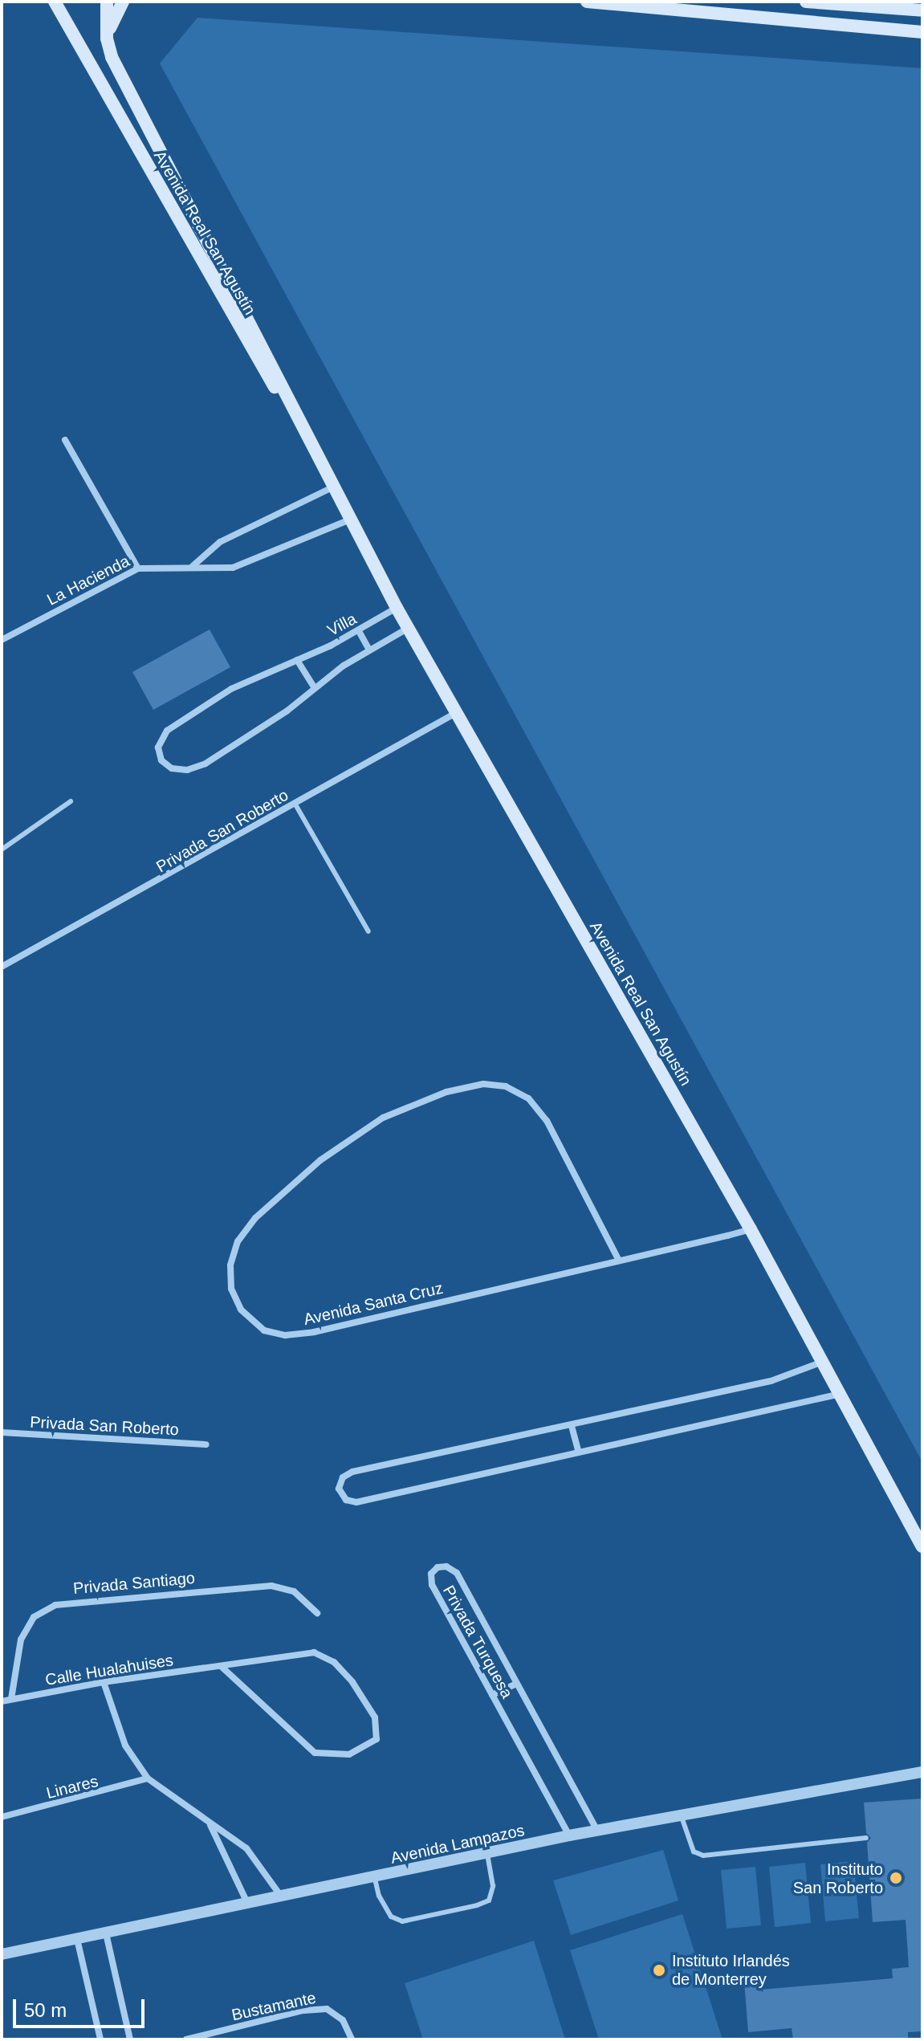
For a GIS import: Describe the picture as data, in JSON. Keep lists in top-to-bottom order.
{
  "streets": {
    "main road": ["Avenida Real San Agustín"],
    "street": [
      "La Hacienda",
      "Villa",
      "Privada San Roberto",
      "Avenida Santa Cruz",
      "Privada Santiago",
      "Privada Turquesa",
      "Calle Hualahuises",
      "Linares",
      "Avenida Lampazos",
      "Bustamante"
    ]
  },
  "crossings": [
    ["Avenida Real San Agustín", "La Hacienda"],
    ["Avenida Real San Agustín", "Villa"],
    ["Avenida Real San Agustín", "Privada San Roberto"],
    ["Avenida Real San Agustín", "Avenida Santa Cruz"],
    ["Privada Santiago", "Calle Hualahuises"],
    ["Privada Turquesa", "Avenida Lampazos"]
  ],
  "places": ["Instituto San Roberto", "Instituto Irlandés de Monterrey"],
  "scale_bar": "50 m"
}
